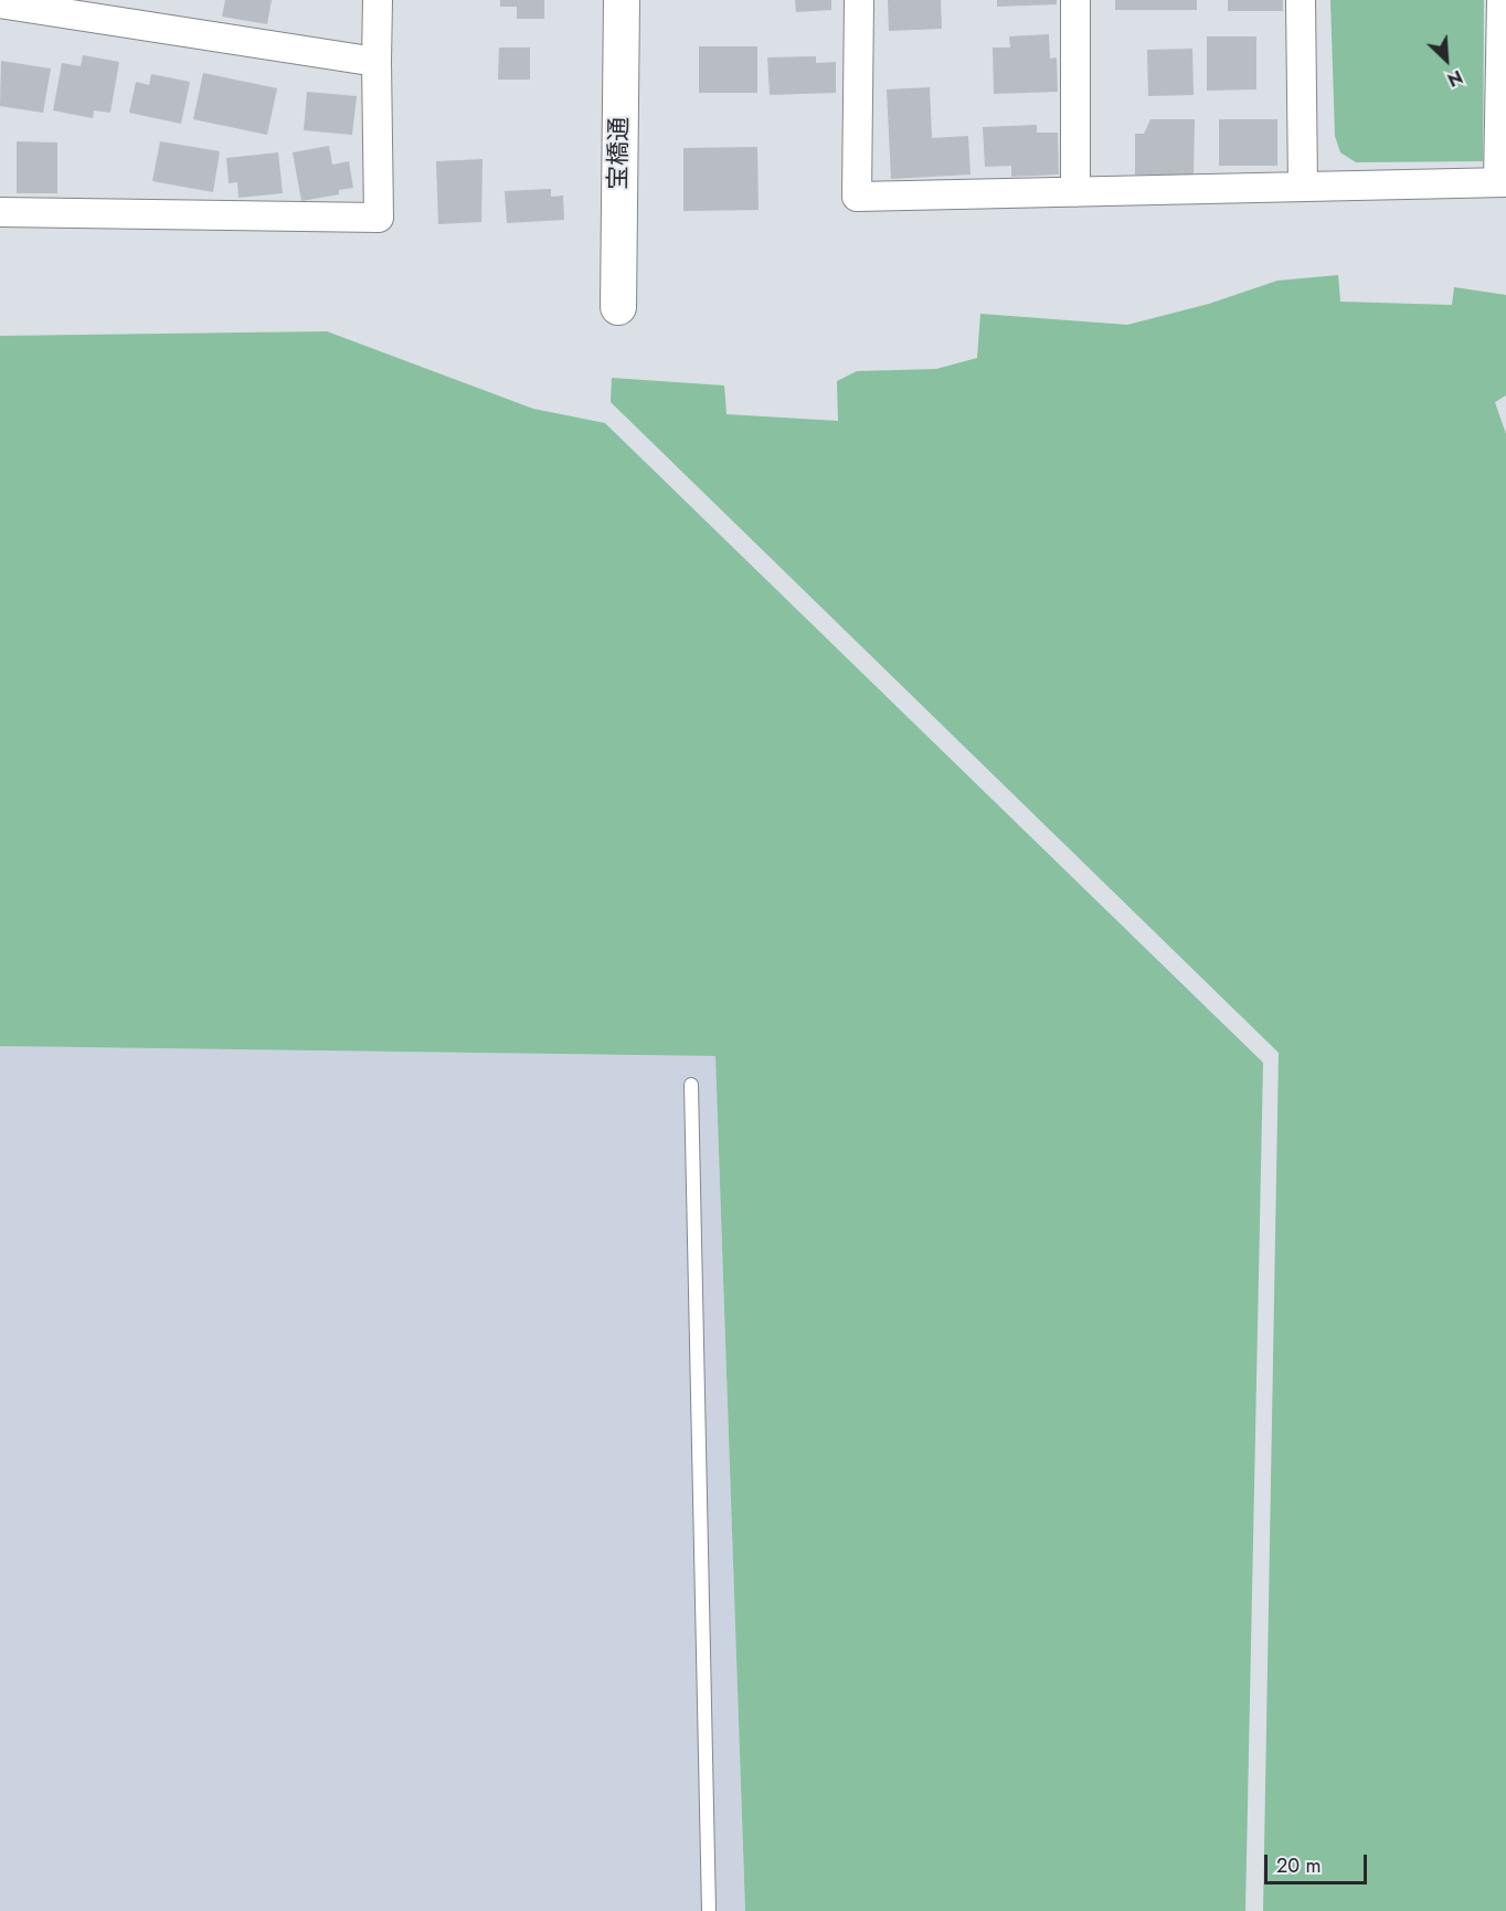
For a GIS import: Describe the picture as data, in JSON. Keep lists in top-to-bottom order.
{
  "streets": {
    "street": ["宝橋通"]
  },
  "scale_bar": "20 m",
  "north": "bottom right"
}
